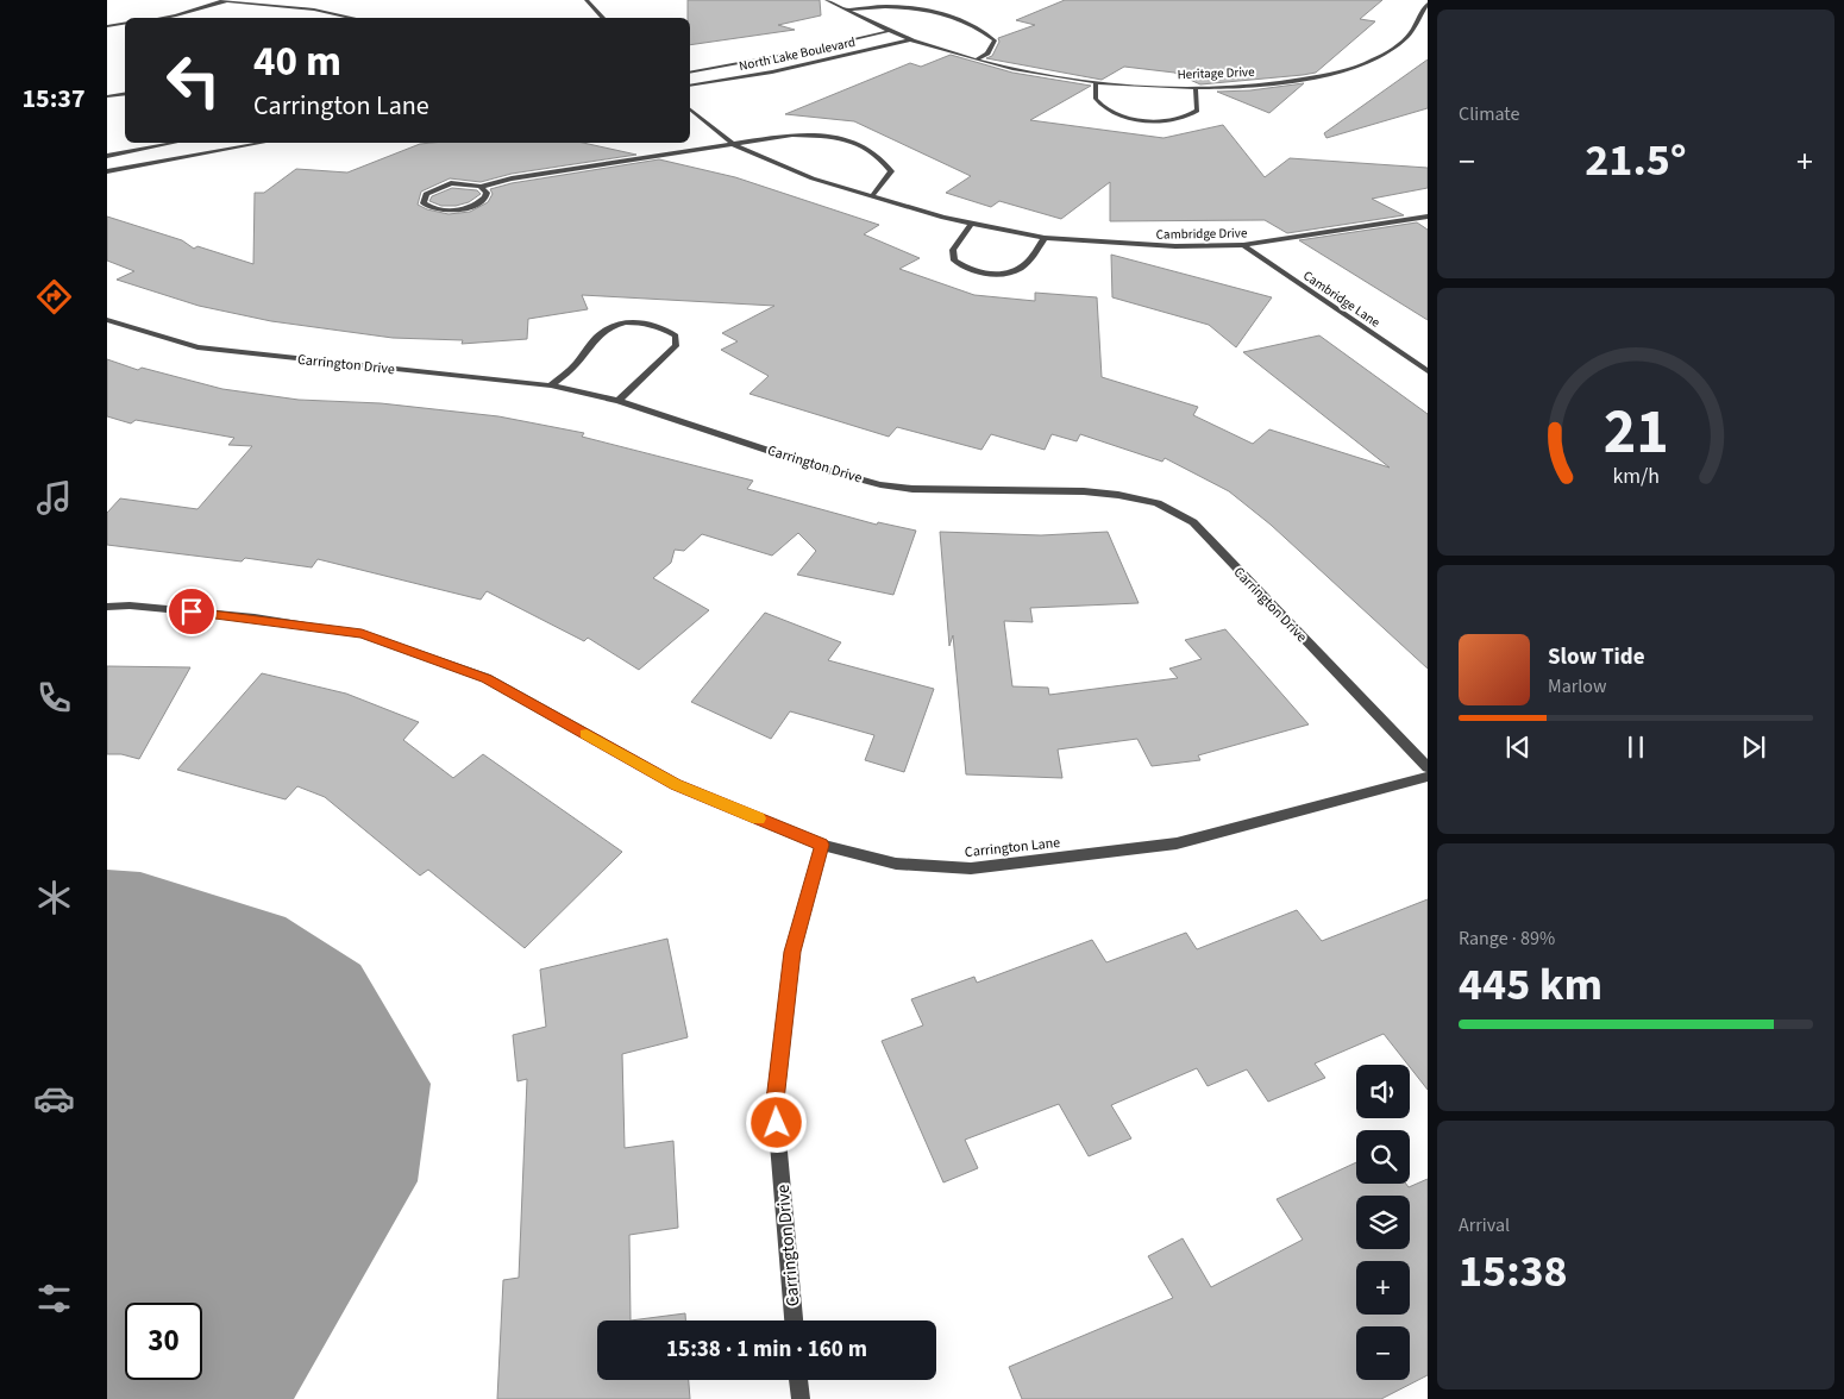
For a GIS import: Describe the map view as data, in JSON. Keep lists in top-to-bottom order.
{
  "streets": {
    "street": [
      "North Lake Boulevard",
      "Heritage Drive",
      "Cambridge Drive",
      "Cambridge Lane",
      "Carrington Drive",
      "Carrington Lane"
    ]
  },
  "crossings": [
    ["North Lake Boulevard", "Heritage Drive"],
    ["Cambridge Drive", "Cambridge Lane"],
    ["Carrington Drive", "Carrington Lane"]
  ],
  "page": {
    "tabs": "15:37",
    "tile": [
      "Climate",
      ["Range · 89%", "445 km"],
      ["Arrival", "15:38"]
    ],
    "turn": ["40 m", "Carrington Lane"],
    "heat": ["−", "21.5°", "+"],
    "song": ["Slow Tide", "Marlow"],
    "map_buttons": ["+", "−"],
    "limit": "30",
    "trip": "15:38 · 1 min · 160 m",
    "gauge": ["21", "km/h"]
  }
}
